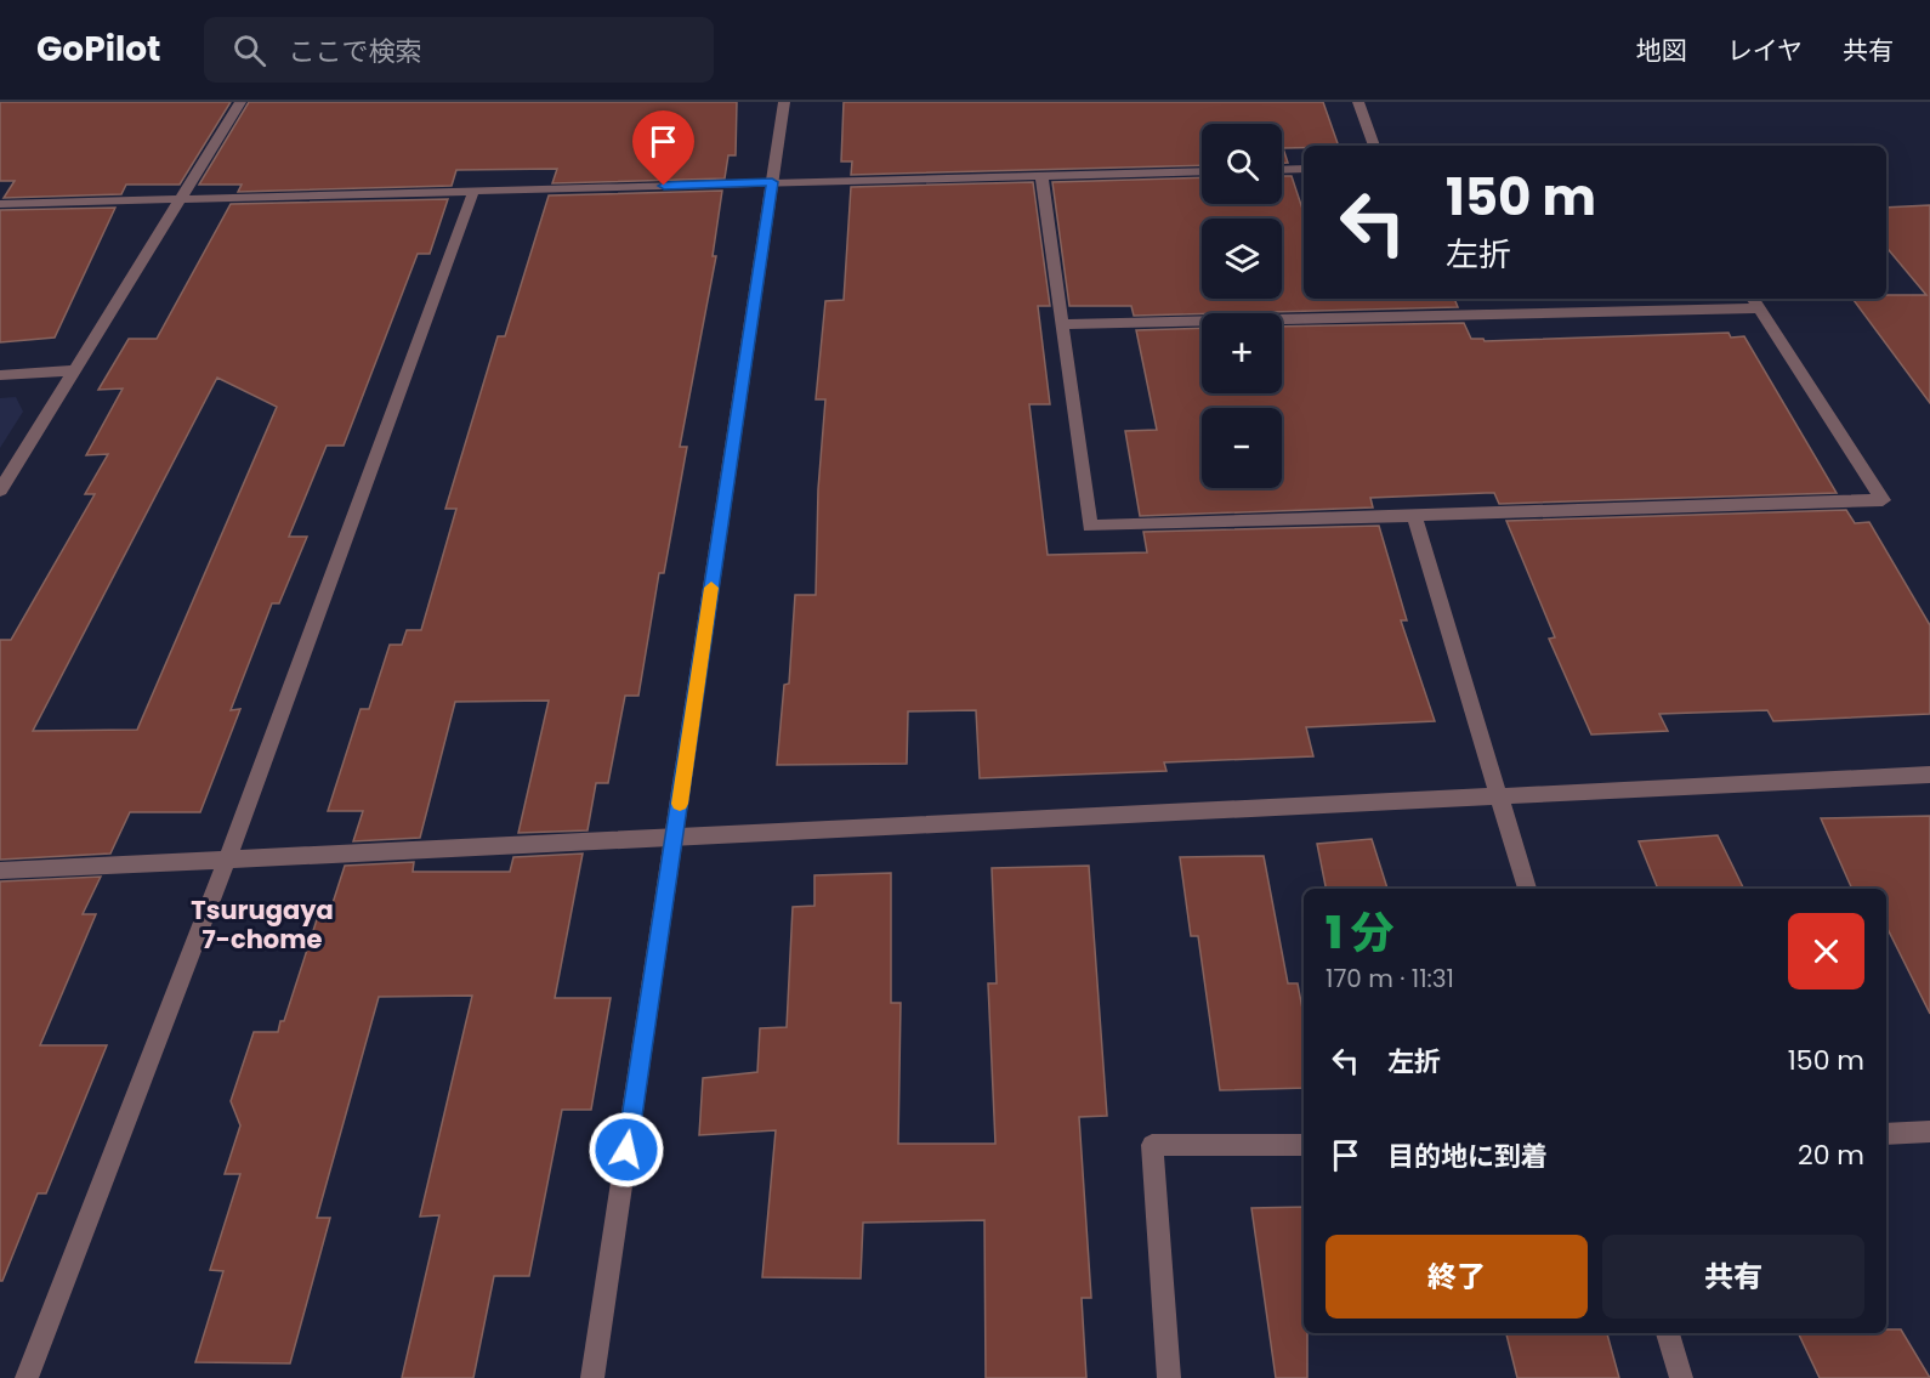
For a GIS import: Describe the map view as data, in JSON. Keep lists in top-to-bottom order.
{
  "districts": ["Tsurugaya 7-chome"],
  "page": {
    "header": "GoPilot",
    "search": "ここで検索",
    "nav": ["地図", "レイヤ", "共有"],
    "map_buttons": ["+", "−"],
    "turn": ["150 m", "左折"],
    "heading": ["1 分", "170 m · 11:31"],
    "list": [
      {
        "name": "左折",
        "value": "150 m"
      },
      {
        "name": "目的地に到着",
        "value": "20 m"
      }
    ],
    "buttons": ["終了", "共有"]
  }
}
